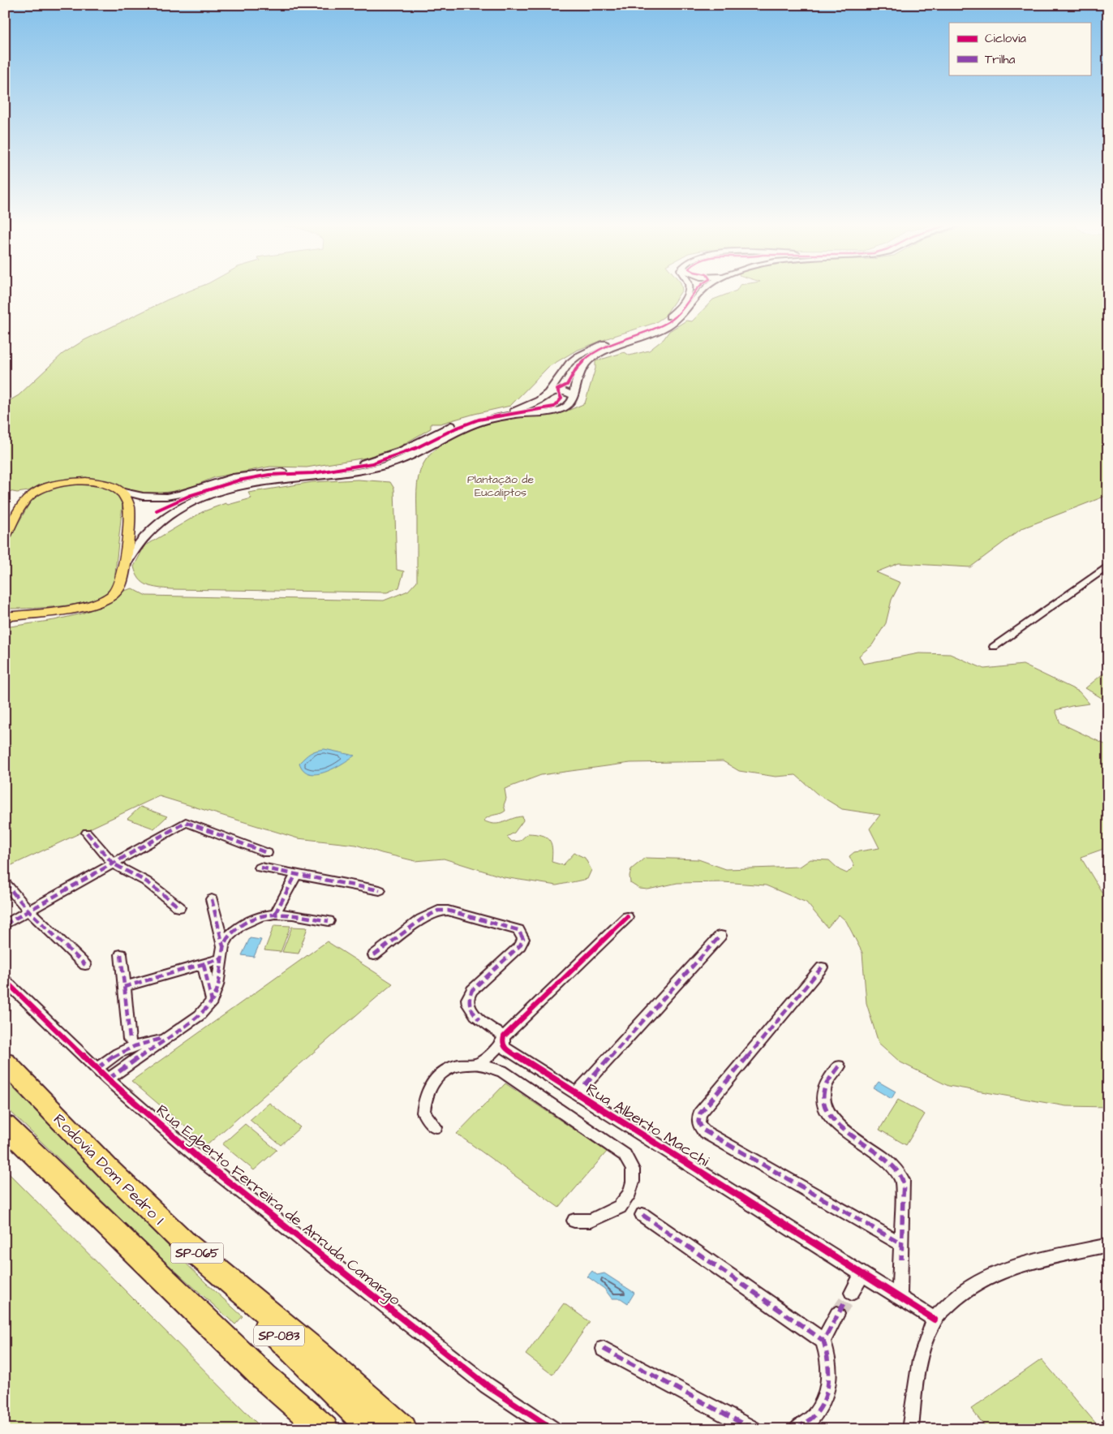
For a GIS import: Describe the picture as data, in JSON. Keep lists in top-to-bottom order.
{
  "streets": {
    "highway": ["Rodovia Dom Pedro I", "SP-065", "SP-083"],
    "street": ["Rua Alberto Macchi", "Rua Egberto Ferreira de Arruda Camargo"]
  },
  "crossings": [
    ["Rodovia Dom Pedro I", "SP-083"]
  ],
  "parks": ["Plantação de Eucaliptos"],
  "legend": ["Ciclovia", "Trilha"]
}
